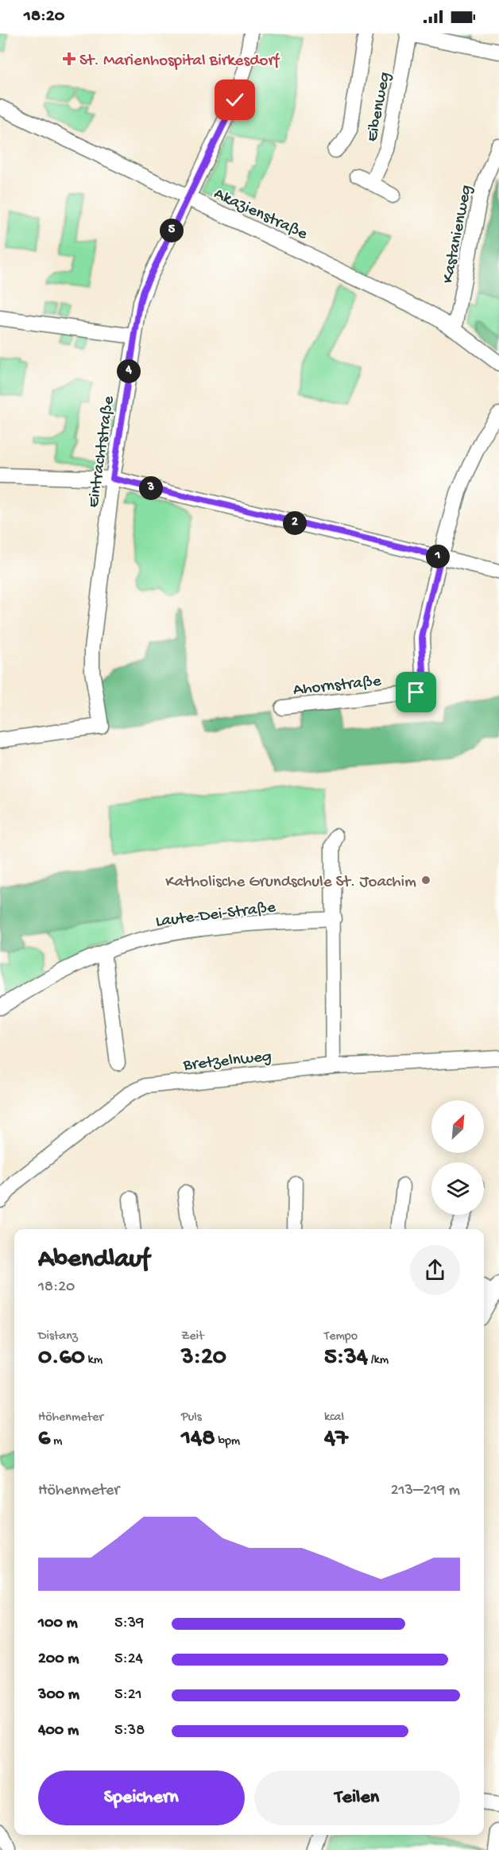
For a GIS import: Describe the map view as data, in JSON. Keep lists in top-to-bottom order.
{
  "streets": {
    "street": [
      "Eibenweg",
      "Akazienstraße",
      "Kastanienweg",
      "Eintrachtstraße",
      "Ahornstraße",
      "Laute-Dei-Straße",
      "Bretzelnweg"
    ]
  },
  "crossings": [
    ["Akazienstraße", "Kastanienweg"],
    ["Akazienstraße", "Eintrachtstraße"]
  ],
  "places": {
    "health": ["St. Marienhospital Birkesdorf"],
    "other": ["Katholische Grundschule St. Joachim"]
  },
  "north": "top right",
  "page": {
    "status": "18:20",
    "pins": [
      "5",
      "4",
      "3",
      "2",
      "1"
    ],
    "heading": ["Abendlauf", "18:20"],
    "stats": [
      ["Distanz", "0.60 km"],
      ["Zeit", "3:20"],
      ["Tempo", "5:34 /km"],
      ["Höhenmeter", "6 m"],
      ["Puls", "148 bpm"],
      ["kcal", "47"]
    ],
    "chart": ["Höhenmeter", "213–219 m"],
    "list": [
      {
        "name": "100 m",
        "note": "5:39"
      },
      {
        "name": "200 m",
        "note": "5:24"
      },
      {
        "name": "300 m",
        "note": "5:21"
      },
      {
        "name": "400 m",
        "note": "5:38"
      }
    ],
    "buttons": ["Speichern", "Teilen"]
  }
}
